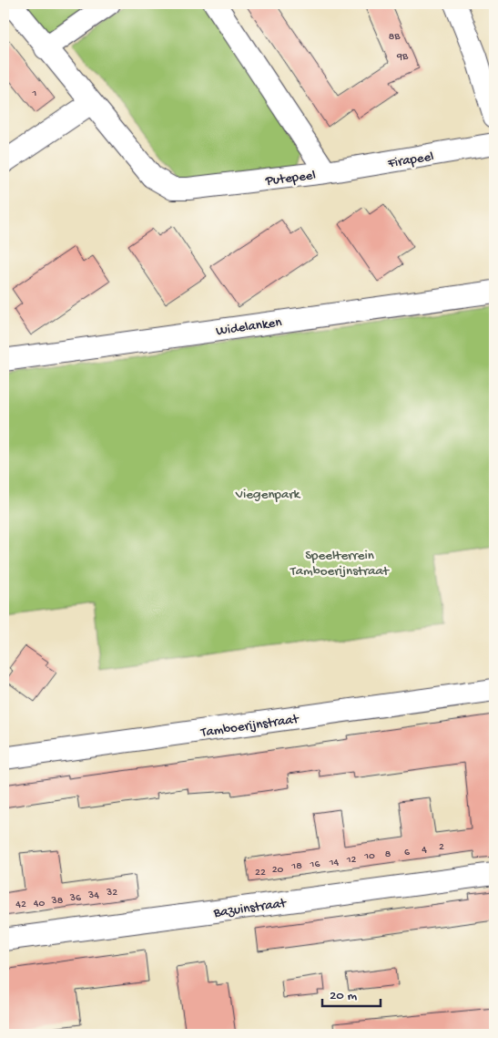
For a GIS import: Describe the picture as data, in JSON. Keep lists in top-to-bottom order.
{
  "streets": {
    "street": [
      "Firapeel",
      "Putepeel",
      "Widelanken",
      "Tamboerijnstraat",
      "Bazuinstraat"
    ]
  },
  "crossings": [
    ["Firapeel", "Putepeel"]
  ],
  "parks": ["Viegenpark", "Speelterrein Tamboerijnstraat"],
  "house_numbers": [
    "8B",
    "9B",
    "1",
    "2",
    "4",
    "6",
    "8",
    "10",
    "12",
    "14",
    "16",
    "18",
    "20",
    "22",
    "32",
    "34",
    "36",
    "38",
    "40",
    "42"
  ],
  "scale_bar": "20 m"
}
